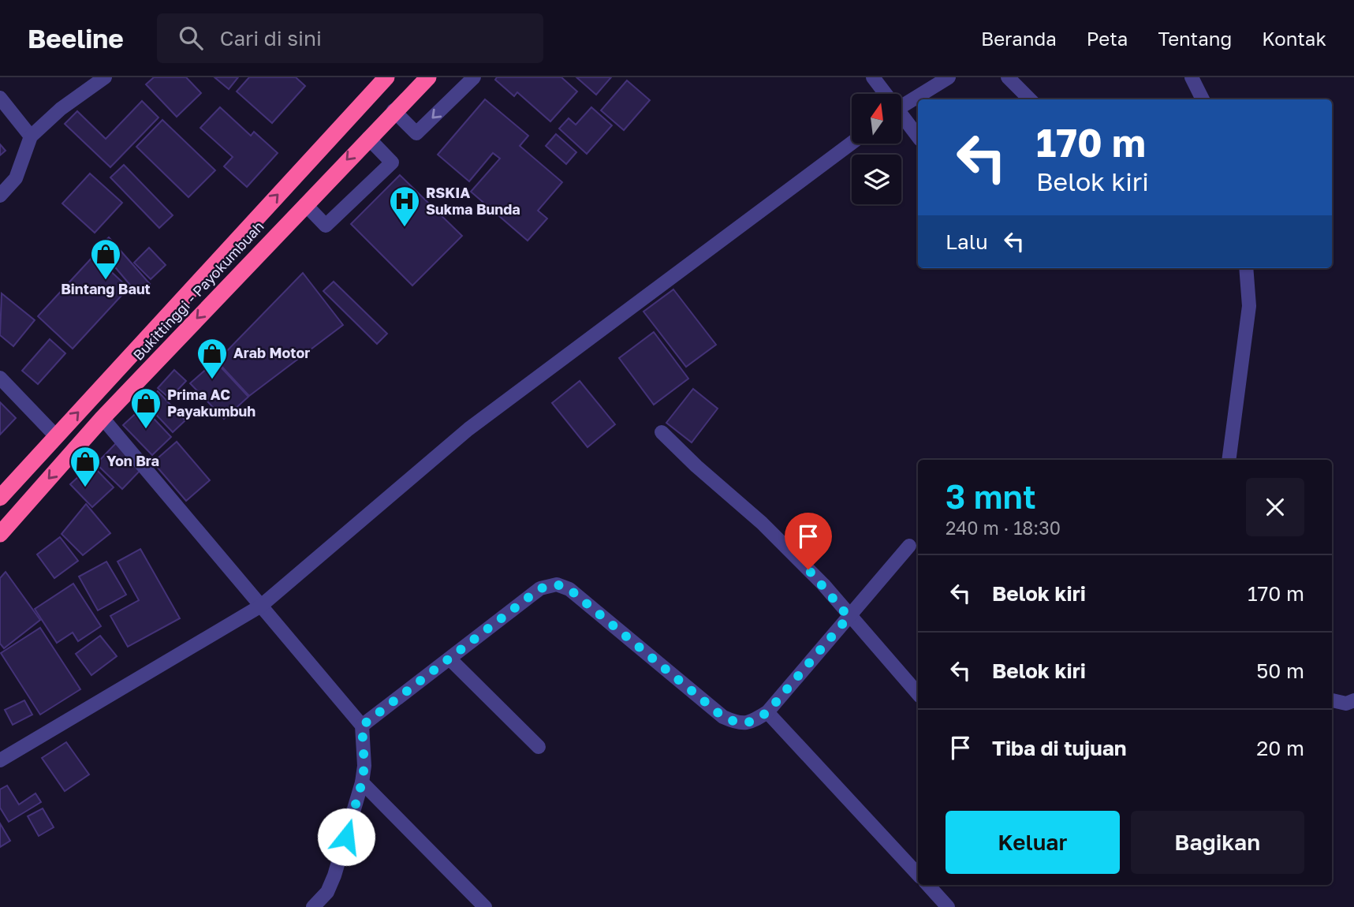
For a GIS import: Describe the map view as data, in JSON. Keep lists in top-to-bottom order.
{
  "streets": {
    "highway": ["Bukittinggi - Payokumbuah"]
  },
  "places": {
    "hospital": ["RSKIA Sukma Bunda"],
    "shop": [
      "Bintang Baut",
      "Arab Motor",
      "Prima AC Payakumbuh",
      "Yon Bra"
    ]
  },
  "north": "top",
  "page": {
    "header": "Beeline",
    "search": "Cari di sini",
    "nav": [
      "Beranda",
      "Peta",
      "Tentang",
      "Kontak"
    ],
    "turn": ["170 m", "Belok kiri"],
    "then": "Lalu",
    "heading": ["3 mnt", "240 m · 18:30"],
    "list": [
      {
        "name": "Belok kiri",
        "value": "170 m"
      },
      {
        "name": "Belok kiri",
        "value": "50 m"
      },
      {
        "name": "Tiba di tujuan",
        "value": "20 m"
      }
    ],
    "buttons": ["Keluar", "Bagikan"]
  }
}
